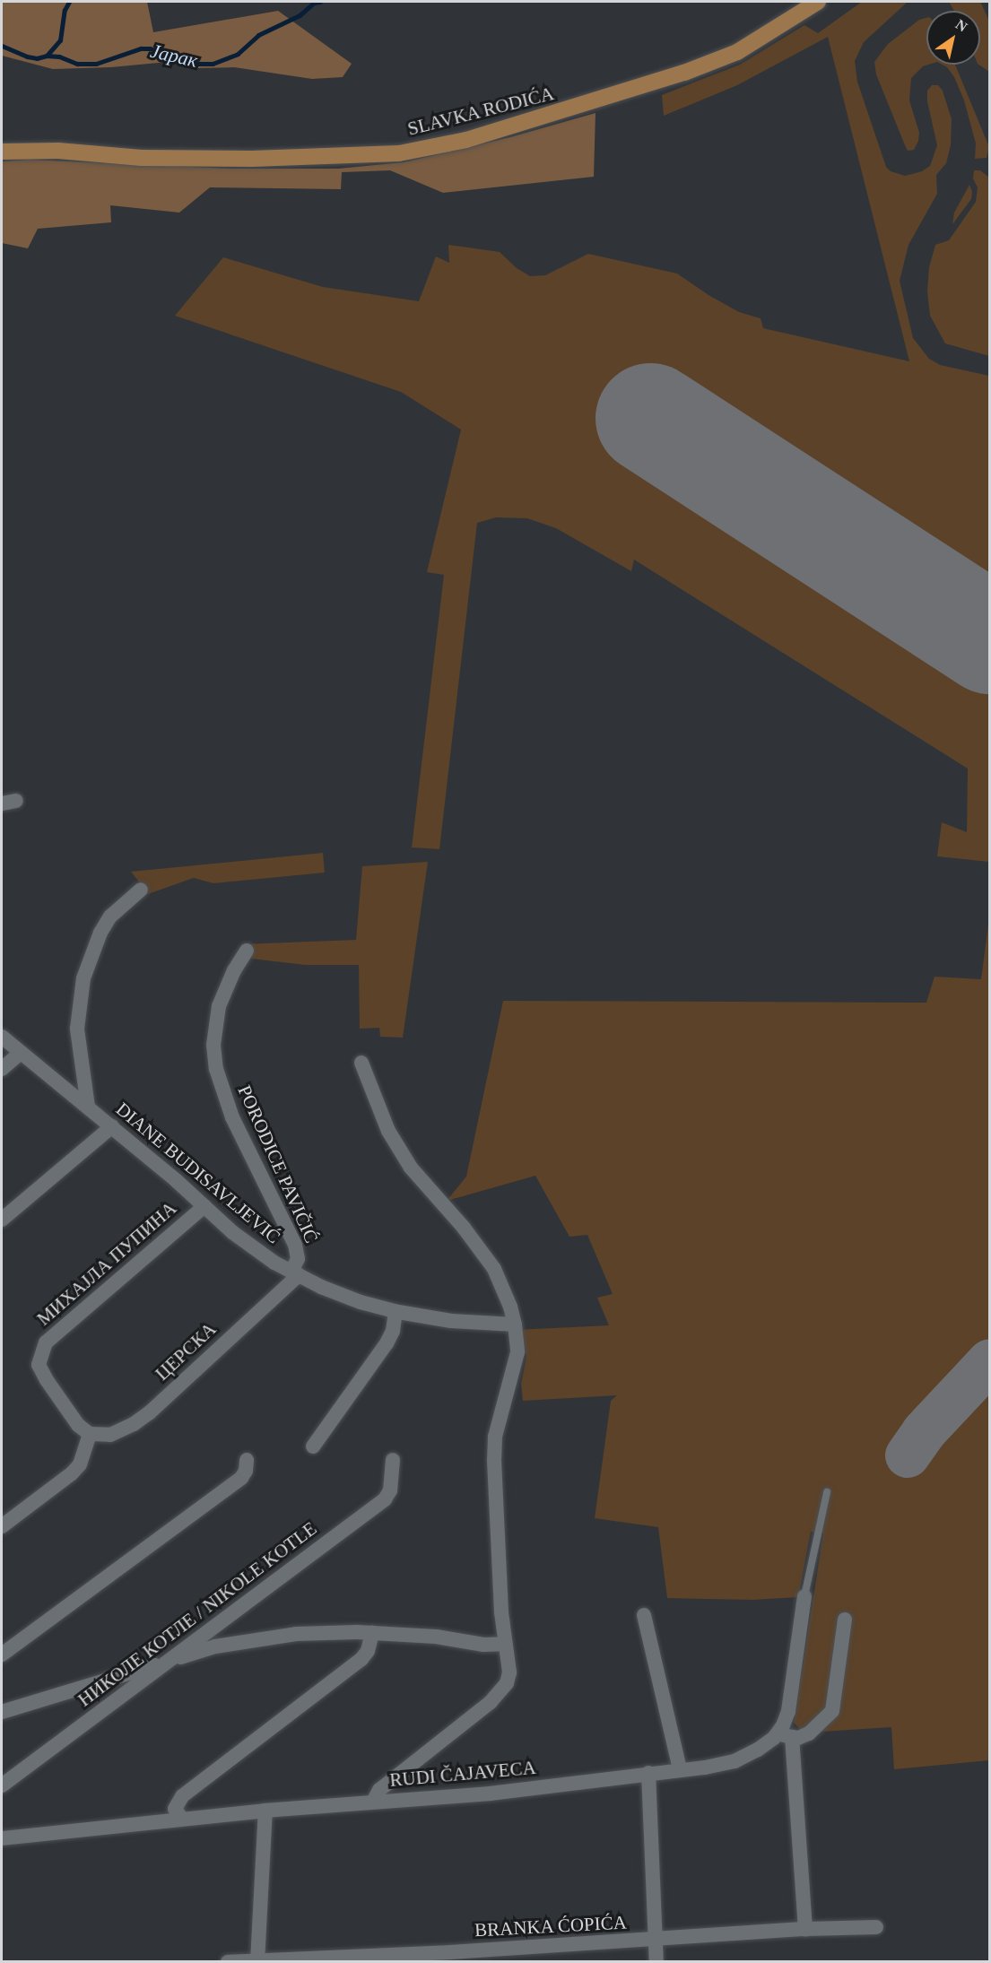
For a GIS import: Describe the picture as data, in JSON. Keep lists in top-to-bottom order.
{
  "streets": {
    "main road": ["SLAVKA RODIĆA"],
    "street": [
      "PORODICE PAVIČIĆ",
      "DIANE BUDISAVLJEVIĆ",
      "МИХАЈЛА ПУПИНА",
      "ЦЕРСКА",
      "НИКОЛЕ КОТЛЕ / NIKOLE KOTLE",
      "RUDI ČAJAVECA",
      "BRANKA ĆOPIĆA"
    ]
  },
  "crossings": [
    ["PORODICE PAVIČIĆ", "DIANE BUDISAVLJEVIĆ"],
    ["PORODICE PAVIČIĆ", "ЦЕРСКА"],
    ["DIANE BUDISAVLJEVIĆ", "МИХАЈЛА ПУПИНА"],
    ["DIANE BUDISAVLJEVIĆ", "ЦЕРСКА"],
    ["МИХАЈЛА ПУПИНА", "ЦЕРСКА"]
  ],
  "water": ["Јарак"],
  "north": "top right"
}
